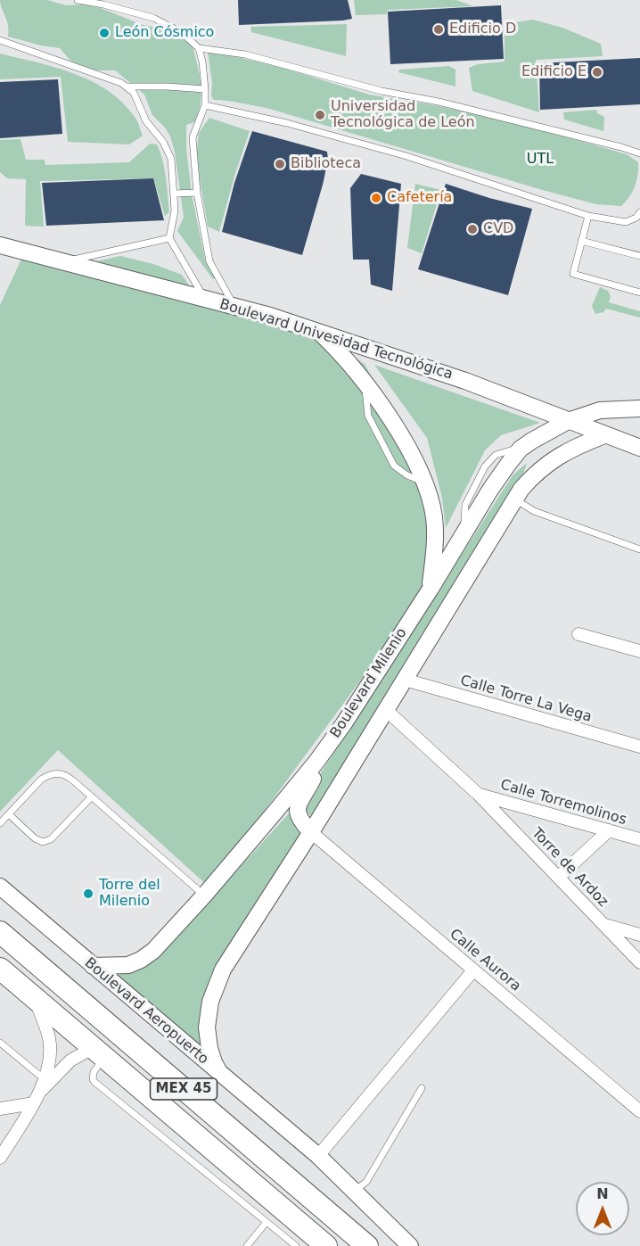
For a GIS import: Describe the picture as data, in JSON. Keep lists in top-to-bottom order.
{
  "streets": {
    "highway": ["MEX 45"],
    "street": [
      "Boulevard Univesidad Tecnológica",
      "Boulevard Milenio",
      "Calle Torre La Vega",
      "Calle Torremolinos",
      "Torre de Ardoz",
      "Calle Aurora",
      "Boulevard Aeropuerto"
    ]
  },
  "crossings": [
    ["Boulevard Univesidad Tecnológica", "Boulevard Milenio"],
    ["Boulevard Milenio", "Calle Torre La Vega"],
    ["Boulevard Milenio", "Torre de Ardoz"],
    ["Boulevard Milenio", "Calle Aurora"],
    ["Boulevard Milenio", "Boulevard Aeropuerto"],
    ["Calle Torremolinos", "Torre de Ardoz"]
  ],
  "parks": ["UTL"],
  "places": [
    "Edificio D",
    "León Cósmico",
    "Edificio E",
    "Universidad Tecnológica de León",
    "Biblioteca",
    "Cafetería",
    "CVD",
    "Torre del Milenio"
  ],
  "north": "top"
}
